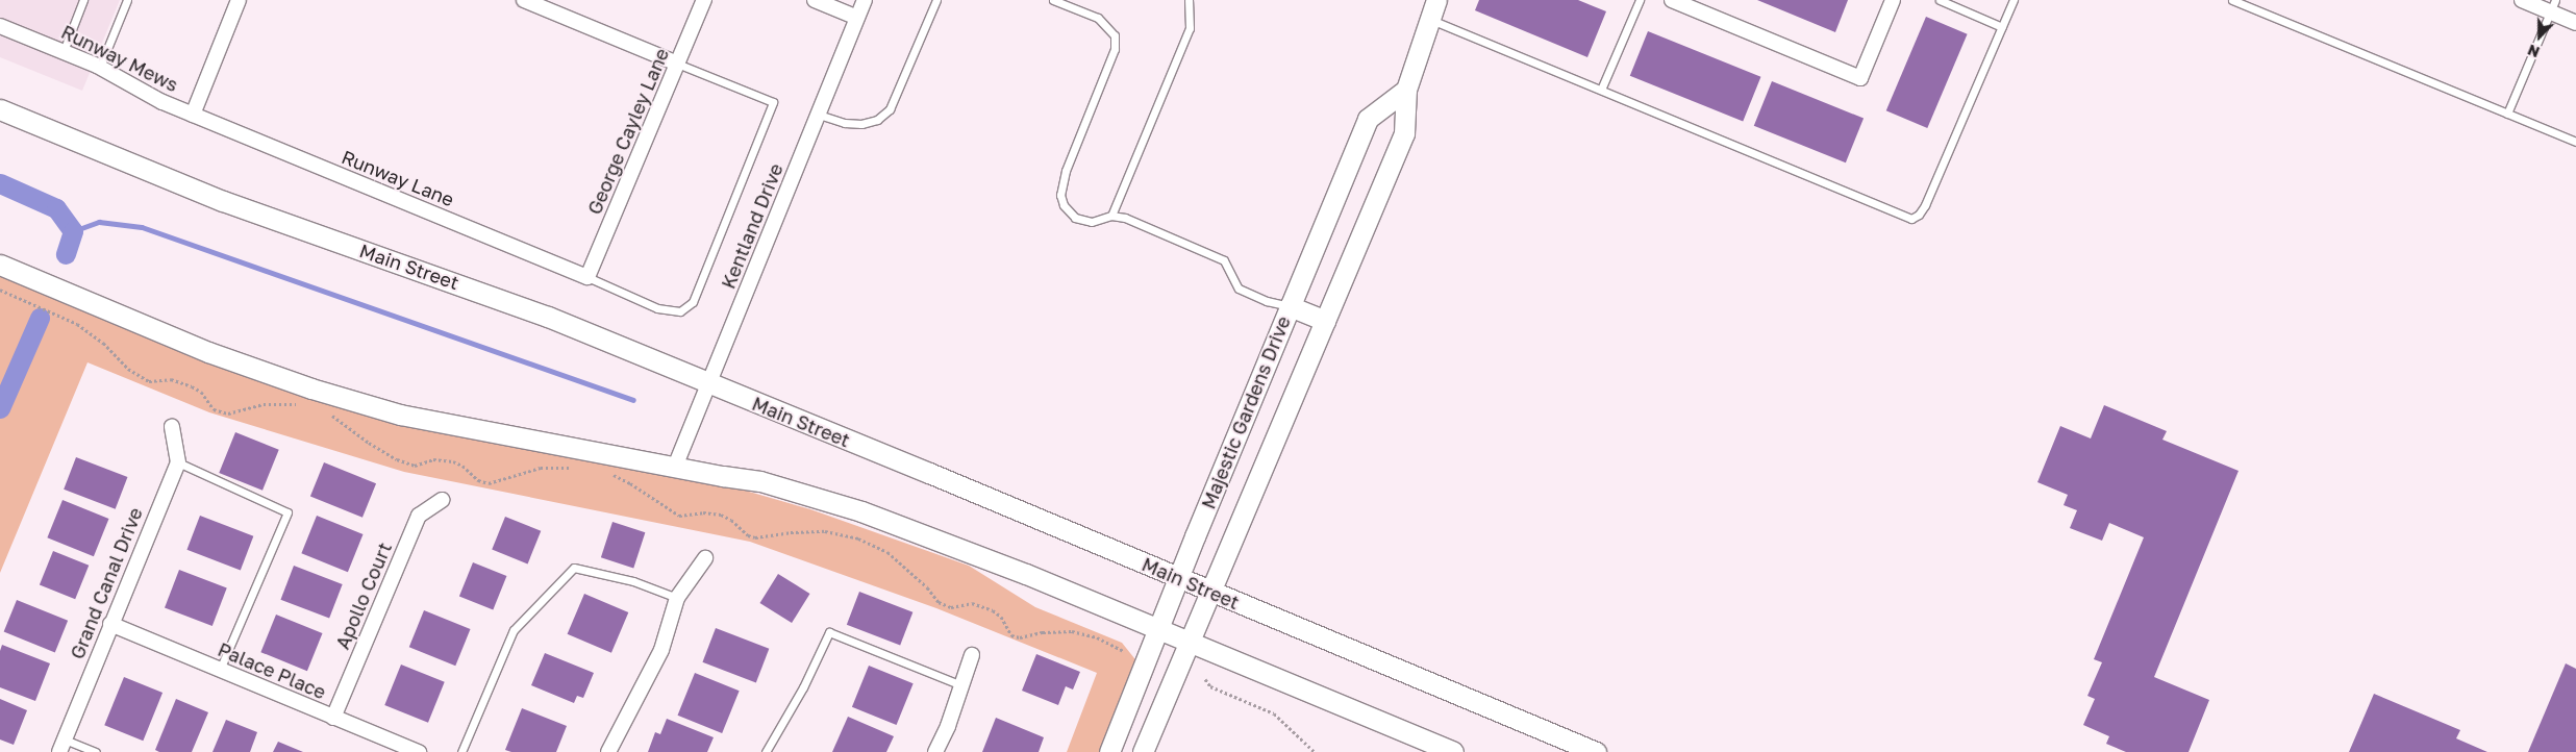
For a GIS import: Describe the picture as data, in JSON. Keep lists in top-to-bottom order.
{
  "streets": {
    "main road": ["Main Street", "Majestic Gardens Drive"],
    "street": [
      "Runway Mews",
      "George Cayley Lane",
      "Runway Lane",
      "Kentland Drive",
      "Grand Canal Drive",
      "Apollo Court",
      "Palace Place"
    ]
  },
  "crossings": [
    ["Runway Mews", "Runway Lane"],
    ["George Cayley Lane", "Runway Lane"],
    ["Kentland Drive", "Main Street"],
    ["Main Street", "Majestic Gardens Drive"],
    ["Grand Canal Drive", "Palace Place"],
    ["Apollo Court", "Palace Place"]
  ],
  "north": "bottom"
}
